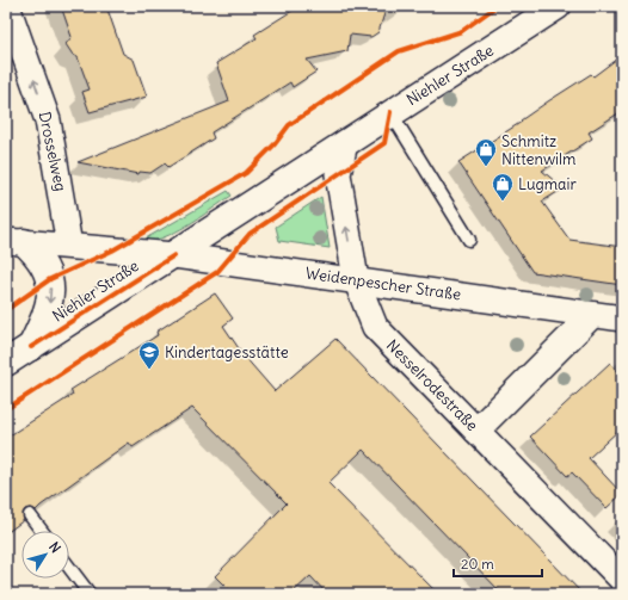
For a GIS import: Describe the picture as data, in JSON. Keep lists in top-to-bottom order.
{
  "streets": {
    "street": [
      "Niehler Straße",
      "Drosselweg",
      "Weidenpescher Straße",
      "Nesselrodestraße"
    ]
  },
  "crossings": [
    ["Niehler Straße", "Weidenpescher Straße"],
    ["Niehler Straße", "Nesselrodestraße"],
    ["Drosselweg", "Weidenpescher Straße"],
    ["Weidenpescher Straße", "Nesselrodestraße"]
  ],
  "one_way": ["Drosselweg"],
  "places": {
    "shop": ["Schmitz Nittenwilm", "Lugmair"],
    "school or university": ["Kindertagesstätte"]
  },
  "scale_bar": "20 m",
  "north": "top right"
}
